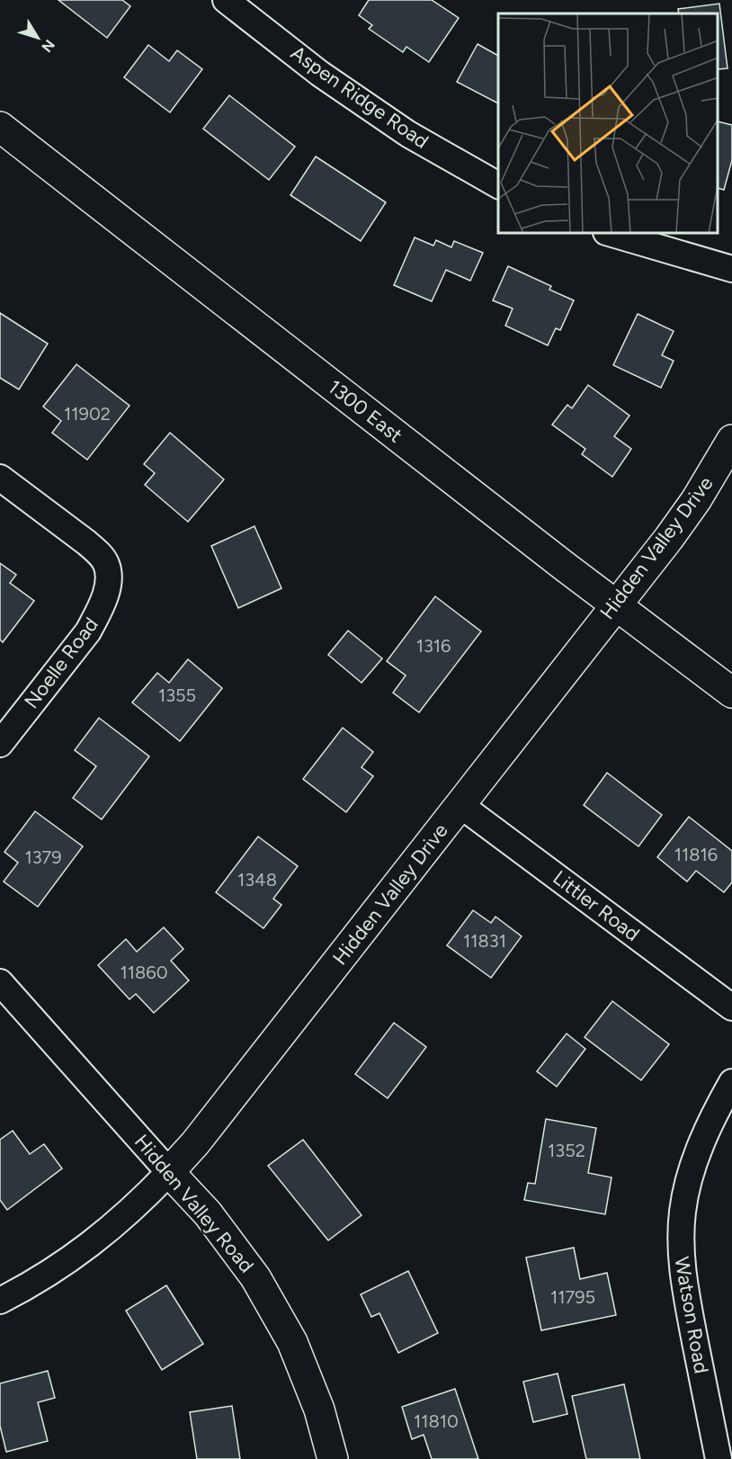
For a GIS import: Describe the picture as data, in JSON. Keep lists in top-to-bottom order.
{
  "streets": {
    "street": [
      "Aspen Ridge Road",
      "1300 East",
      "Hidden Valley Drive",
      "Noelle Road",
      "Littler Road",
      "Hidden Valley Road",
      "Watson Road"
    ]
  },
  "crossings": [
    ["1300 East", "Hidden Valley Drive"],
    ["Hidden Valley Drive", "Littler Road"],
    ["Hidden Valley Drive", "Hidden Valley Road"]
  ],
  "house_numbers": [
    "11902",
    "1316",
    "1355",
    "11816",
    "1379",
    "1348",
    "11831",
    "11860",
    "1352",
    "11795",
    "11810"
  ],
  "north": "bottom right"
}
